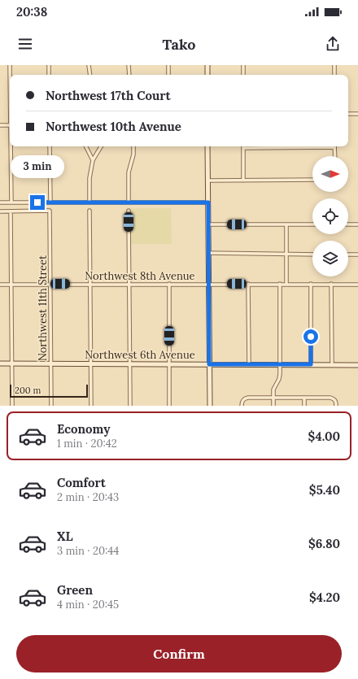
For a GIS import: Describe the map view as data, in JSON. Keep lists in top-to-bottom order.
{
  "streets": {
    "street": ["Northwest 8th Avenue", "Northwest 11th Street", "Northwest 6th Avenue"]
  },
  "crossings": [
    ["Northwest 8th Avenue", "Northwest 11th Street"],
    ["Northwest 11th Street", "Northwest 6th Avenue"]
  ],
  "scale_bar": "200 m",
  "north": "right",
  "page": {
    "status": "20:38",
    "header": "Tako",
    "banner": ["Northwest 17th Court", "Northwest 10th Avenue"],
    "bubble": "3 min",
    "scale": "200 m",
    "list": [
      {
        "name": "Economy",
        "note": "1 min · 20:42",
        "value": "$4.00"
      },
      {
        "name": "Comfort",
        "note": "2 min · 20:43",
        "value": "$5.40"
      },
      {
        "name": "XL",
        "note": "3 min · 20:44",
        "value": "$6.80"
      },
      {
        "name": "Green",
        "note": "4 min · 20:45",
        "value": "$4.20"
      }
    ],
    "buttons": "Confirm"
  }
}
